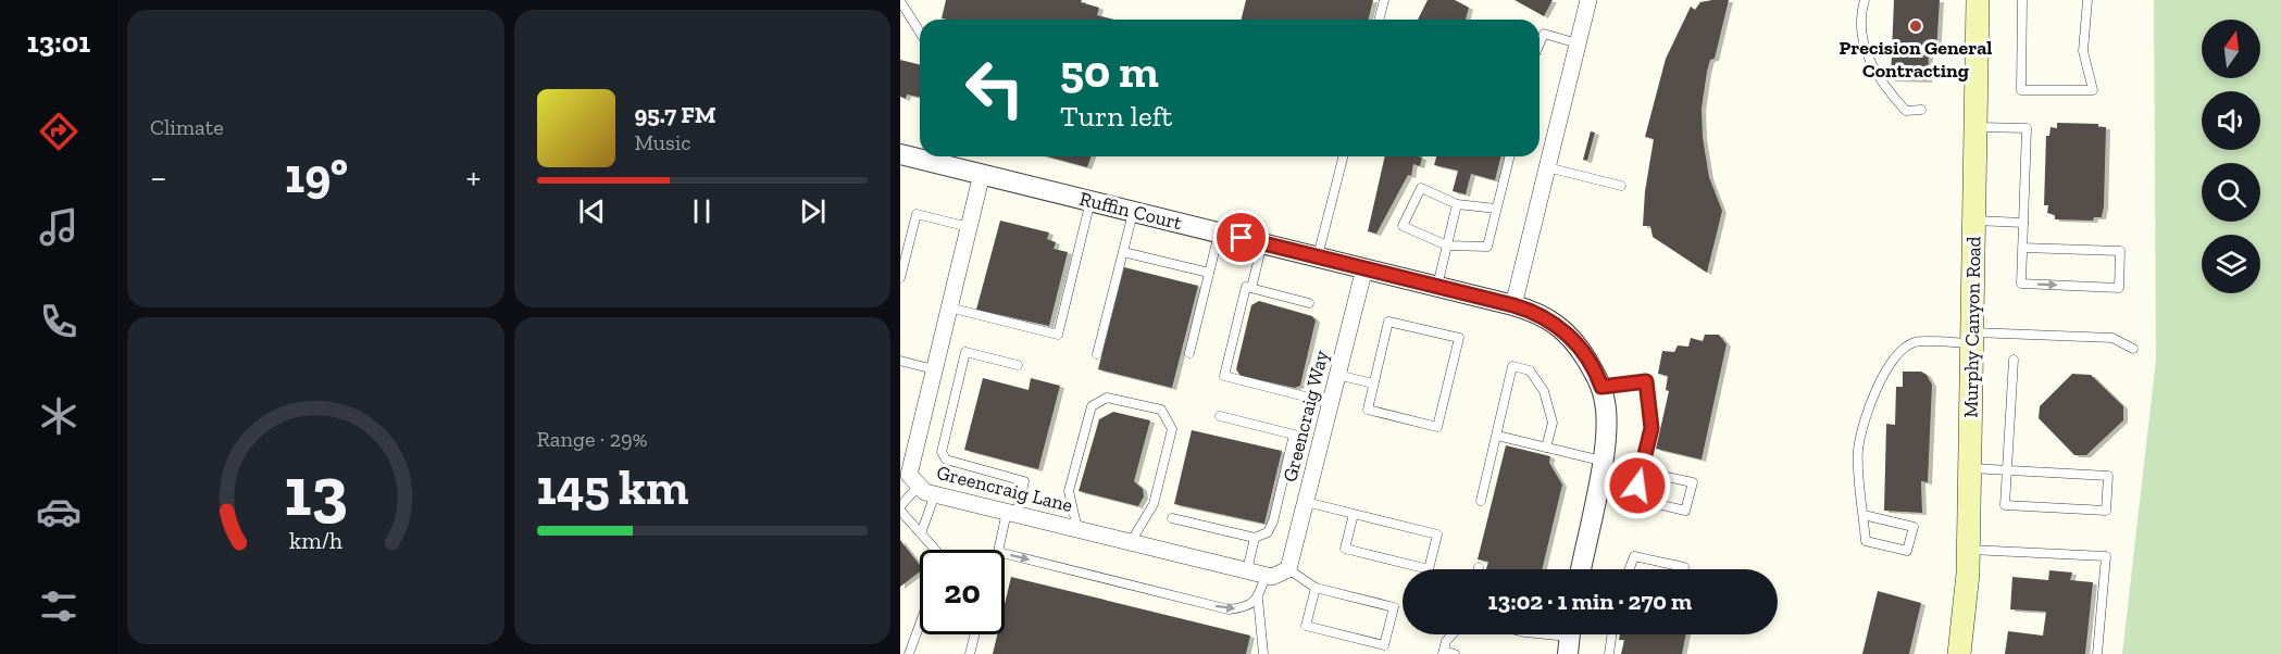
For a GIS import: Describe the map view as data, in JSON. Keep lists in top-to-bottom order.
{
  "streets": {
    "main road": ["Murphy Canyon Road"],
    "street": ["Ruffin Court", "Greencraig Way", "Greencraig Lane"]
  },
  "crossings": [
    ["Ruffin Court", "Greencraig Way"],
    ["Ruffin Court", "Greencraig Lane"],
    ["Greencraig Way", "Greencraig Lane"]
  ],
  "places": ["Precision General Contracting"],
  "north": "top",
  "page": {
    "tabs": "13:01",
    "tile": [
      "Climate",
      ["Range · 29%", "145 km"]
    ],
    "turn": ["50 m", "Turn left"],
    "song": ["95.7 FM", "Music"],
    "heat": ["−", "19°", "+"],
    "limit": "20",
    "trip": "13:02 · 1 min · 270 m",
    "gauge": ["13", "km/h"]
  }
}
